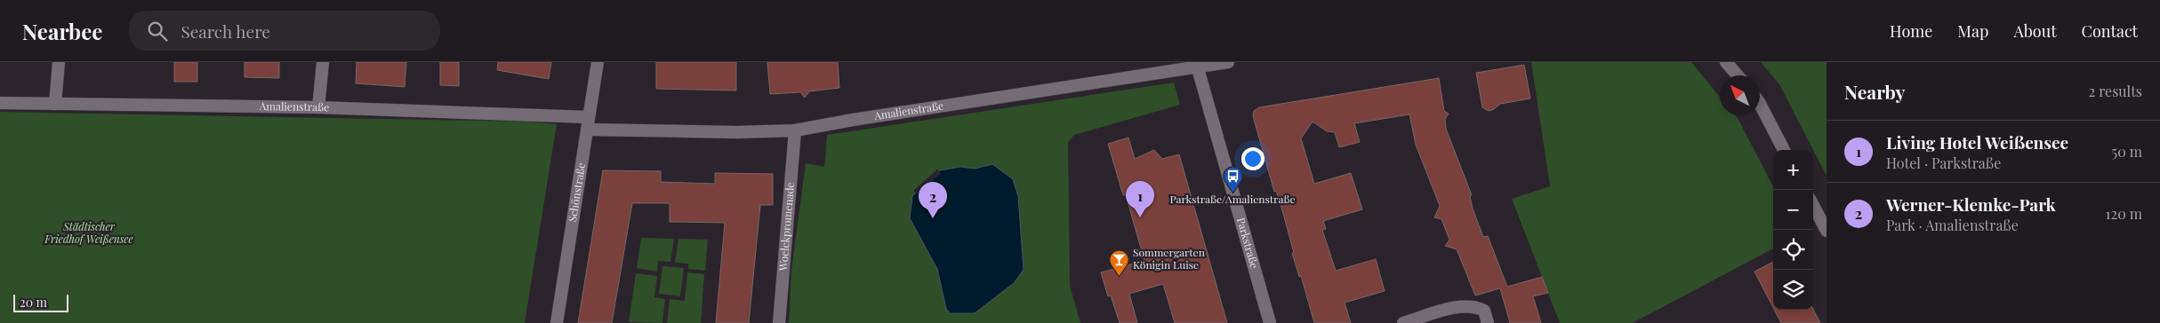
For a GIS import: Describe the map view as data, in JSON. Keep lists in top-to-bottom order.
{
  "streets": {
    "street": [
      "Amalienstraße",
      "Schönstraße",
      "Woelckpromenade",
      "Parkstraße"
    ]
  },
  "crossings": [
    ["Amalienstraße", "Schönstraße"],
    ["Amalienstraße", "Woelckpromenade"],
    ["Amalienstraße", "Parkstraße"]
  ],
  "parks": ["Städtischer Friedhof Weißensee"],
  "places": {
    "bus stop": ["Parkstraße/Amalienstraße"],
    "bar": ["Sommergarten Königin Luise"]
  },
  "scale_bar": "20 m",
  "north": "top left",
  "page": {
    "header": "Nearbee",
    "search": "Search here",
    "nav": [
      "Home",
      "Map",
      "About",
      "Contact"
    ],
    "heading": ["Nearby", "2 results"],
    "list": [
      {
        "mark": "1",
        "name": "Living Hotel Weißensee",
        "note": "Hotel · Parkstraße",
        "value": "50 m"
      },
      {
        "mark": "2",
        "name": "Werner-Klemke-Park",
        "note": "Park · Amalienstraße",
        "value": "120 m"
      }
    ],
    "map_buttons": ["+", "−"],
    "pins": ["1", "2"],
    "scale": "20 m"
  }
}
